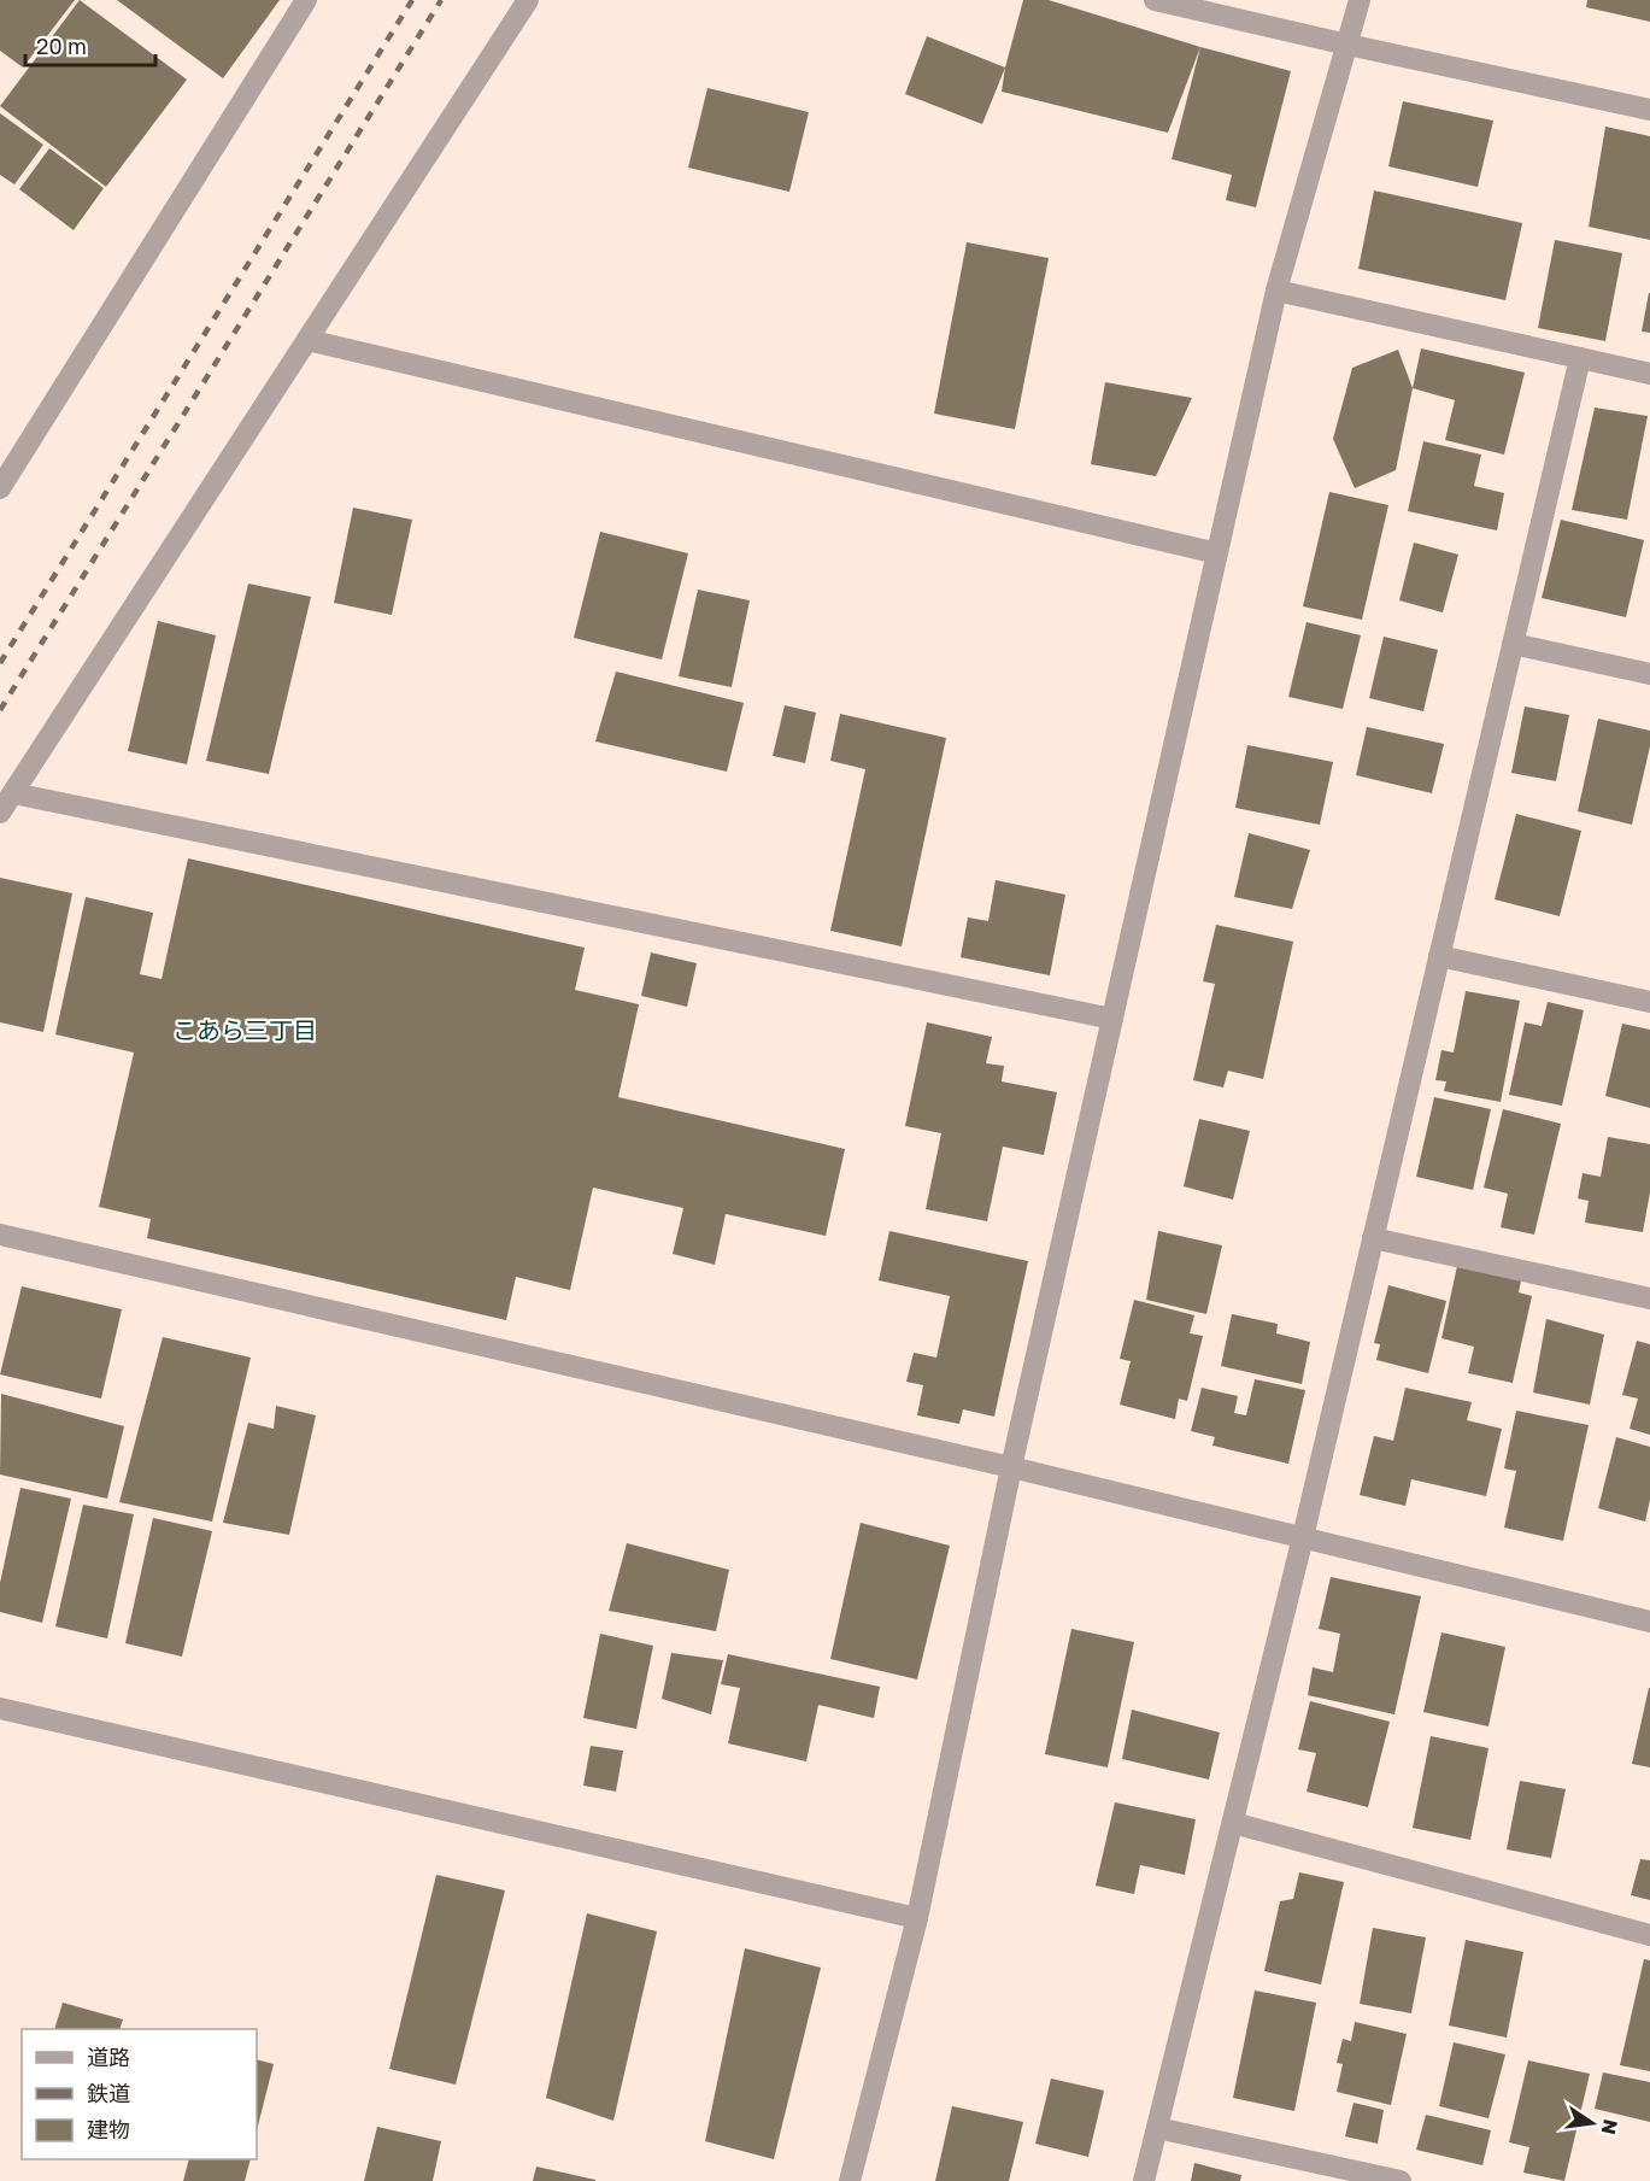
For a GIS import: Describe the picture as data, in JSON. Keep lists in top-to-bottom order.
{
  "districts": ["こあら三丁目"],
  "legend": ["道路", "鉄道", "建物"],
  "scale_bar": "20 m",
  "north": "right"
}
